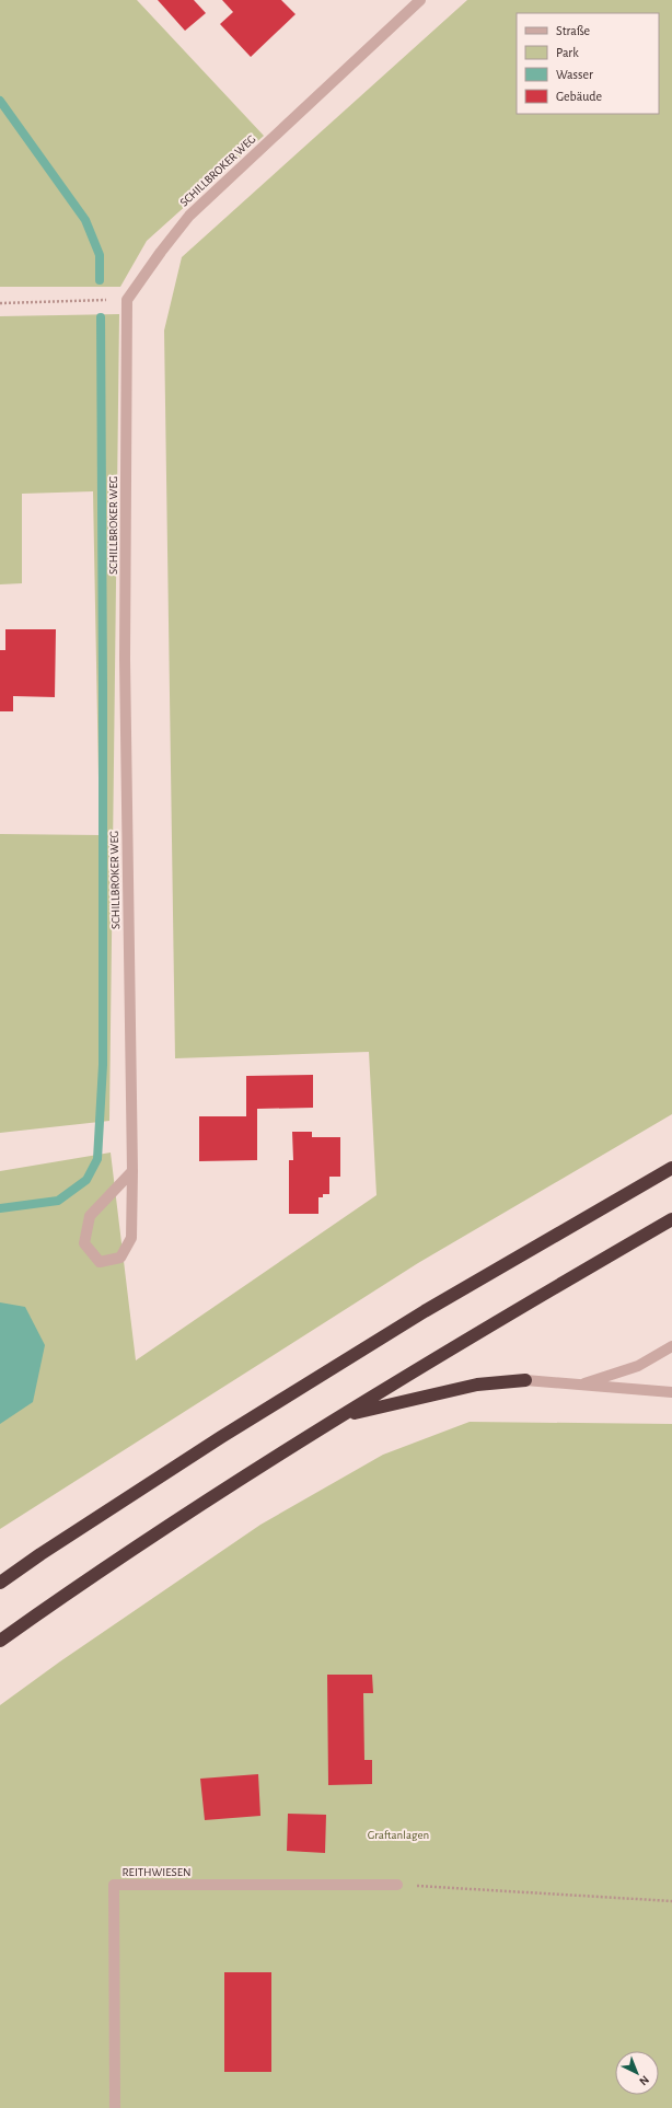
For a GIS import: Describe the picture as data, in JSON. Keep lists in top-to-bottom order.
{
  "streets": {
    "street": ["SCHILLBROKER WEG", "REITHWIESEN"]
  },
  "parks": ["Graftanlagen"],
  "legend": [
    "Straße",
    "Park",
    "Wasser",
    "Gebäude"
  ],
  "north": "bottom right"
}
